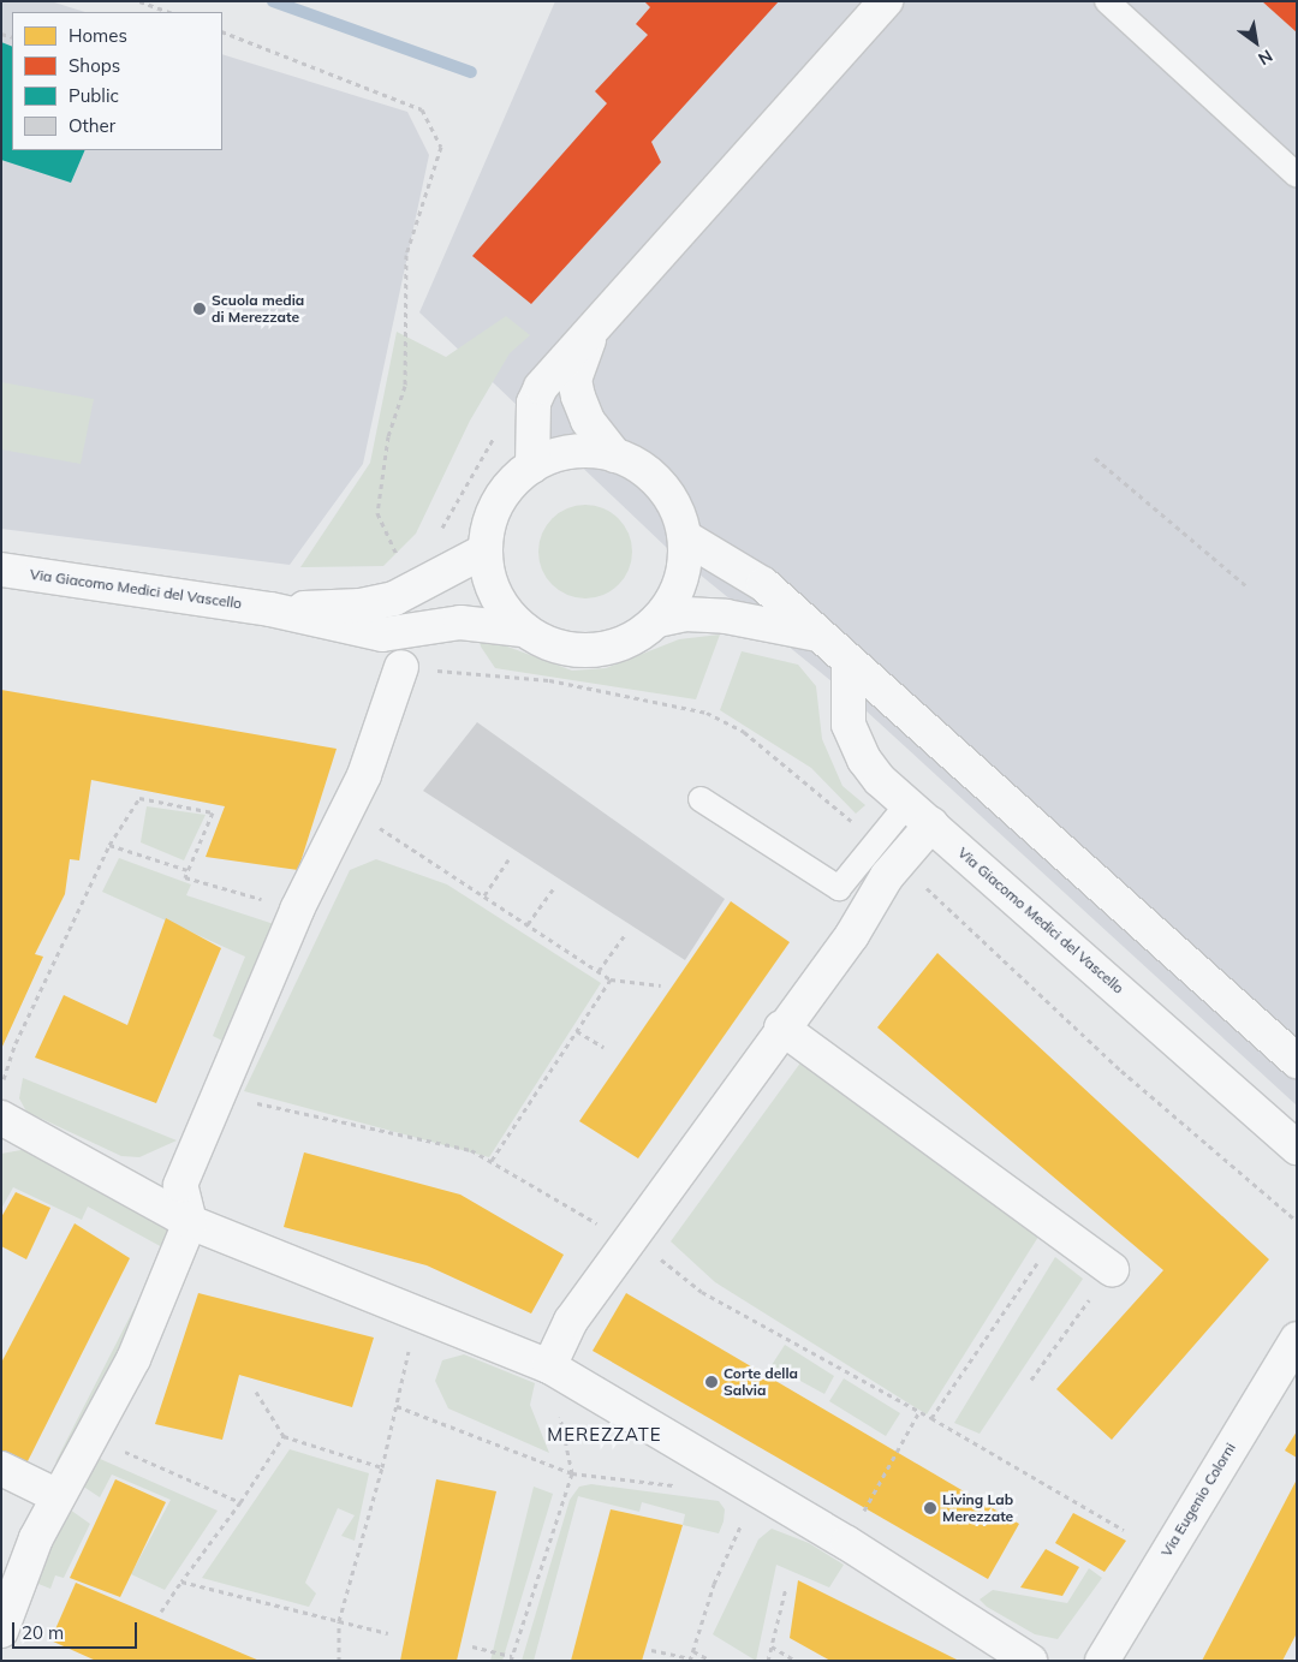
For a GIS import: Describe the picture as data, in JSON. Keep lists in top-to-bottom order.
{
  "streets": {
    "street": ["Via Giacomo Medici del Vascello", "Via Eugenio Colorni"]
  },
  "districts": ["MEREZZATE"],
  "places": ["Scuola media di Merezzate", "Corte della Salvia", "Living Lab Merezzate"],
  "legend": [
    "Homes",
    "Shops",
    "Public",
    "Other"
  ],
  "scale_bar": "20 m",
  "north": "bottom right"
}
